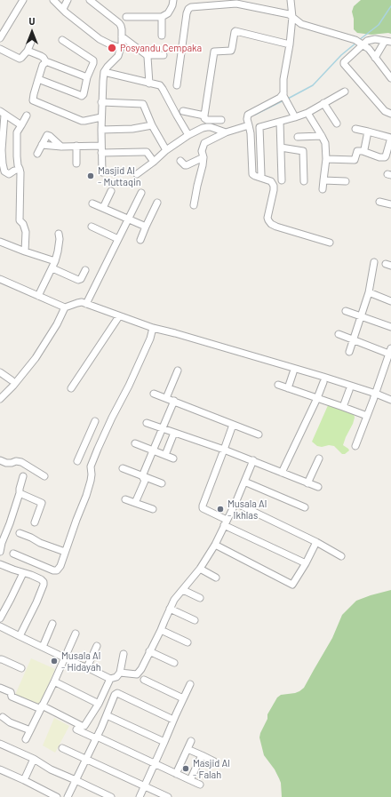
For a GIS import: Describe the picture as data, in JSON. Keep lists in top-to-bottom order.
{
  "places": [
    "Posyandu Cempaka",
    "Masjid Al - Muttaqin",
    "Musala Al - Ikhlas",
    "Musala Al - Hidayah",
    "Masjid Al - Falah"
  ],
  "north": "top"
}
